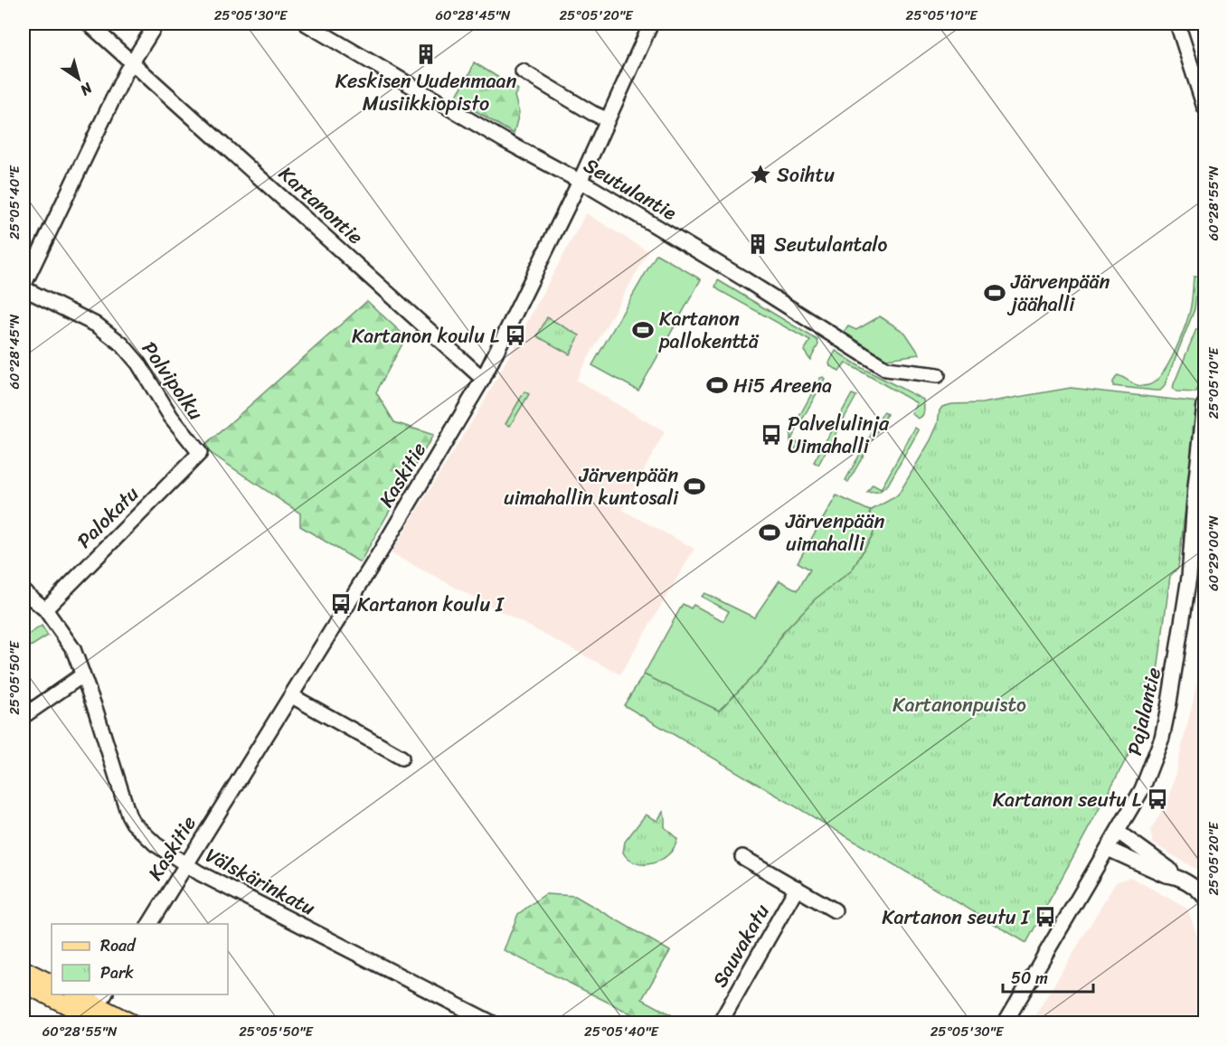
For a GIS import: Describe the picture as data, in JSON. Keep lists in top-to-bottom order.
{
  "streets": {
    "street": [
      "Seutulantie",
      "Kartanontie",
      "Polvipolku",
      "Kaskitie",
      "Palokatu",
      "Pajalantie",
      "Välskärinkatu",
      "Sauvakatu"
    ]
  },
  "crossings": [
    ["Seutulantie", "Kaskitie"],
    ["Kartanontie", "Kaskitie"],
    ["Polvipolku", "Palokatu"],
    ["Kaskitie", "Välskärinkatu"],
    ["Palokatu", "Välskärinkatu"]
  ],
  "parks": ["Kartanonpuisto"],
  "places": {
    "building": ["Keskisen Uudenmaan Musiikkiopisto", "Seutulantalo"],
    "place": ["Soihtu"],
    "sports": [
      "Järvenpään jäähalli",
      "Kartanon pallokenttä",
      "Hi5 Areena",
      "Järvenpään uimahallin kuntosali",
      "Järvenpään uimahalli"
    ],
    "bus stop": [
      "Kartanon koulu L",
      "Palvelulinja Uimahalli",
      "Kartanon koulu I",
      "Kartanon seutu L",
      "Kartanon seutu I"
    ]
  },
  "legend": ["Road", "Park"],
  "scale_bar": "50 m",
  "north": "bottom right",
  "coordinates": [
    "25°05'30\"E",
    "60°28'45\"N",
    "25°05'20\"E",
    "25°05'10\"E",
    "25°05'40\"E",
    "60°28'55\"N",
    "60°29'00\"N",
    "25°05'50\"E"
  ]
}
